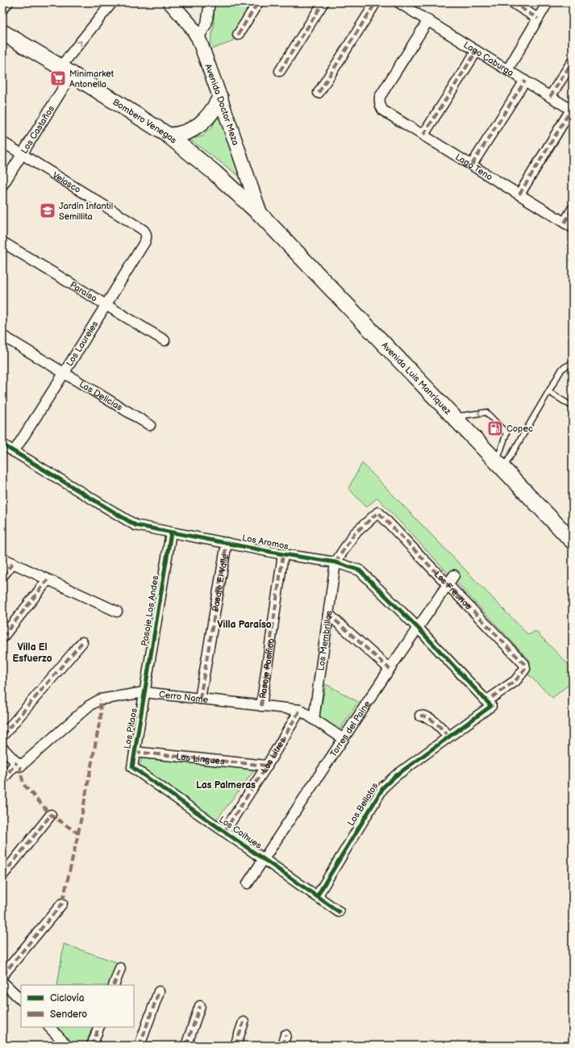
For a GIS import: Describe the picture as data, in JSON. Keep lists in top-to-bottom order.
{
  "streets": {
    "main road": ["Avenida Doctor Meza", "Bombero Venegas", "Avenida Luis Manríquez"],
    "street": [
      "Lago Caburga",
      "Los Castaños",
      "Lago Teno",
      "Velasco",
      "Paraíso",
      "Los Laureles",
      "Las Delicias",
      "Los Aromos",
      "Pasaje El Valle",
      "Los Fresnos",
      "Pasaje Los Andes",
      "Los Membrillos",
      "Pasaje Pacífico",
      "Cerro Name",
      "Los Pitaos",
      "Torres del Paine",
      "Los Litres",
      "Los Lingues",
      "Los Bellotos",
      "Los Coihues"
    ]
  },
  "crossings": [
    ["Lago Caburga", "Lago Teno"],
    ["Avenida Doctor Meza", "Bombero Venegas"],
    ["Avenida Doctor Meza", "Avenida Luis Manríquez"],
    ["Bombero Venegas", "Los Castaños"],
    ["Bombero Venegas", "Avenida Luis Manríquez"],
    ["Los Castaños", "Velasco"],
    ["Velasco", "Los Laureles"],
    ["Paraíso", "Los Laureles"],
    ["Los Laureles", "Las Delicias"],
    ["Los Laureles", "Los Aromos"],
    ["Los Aromos", "Pasaje El Valle"],
    ["Los Aromos", "Los Fresnos"],
    ["Los Aromos", "Pasaje Los Andes"],
    ["Los Aromos", "Los Membrillos"],
    ["Los Aromos", "Pasaje Pacífico"],
    ["Los Aromos", "Torres del Paine"],
    ["Los Aromos", "Los Bellotos"],
    ["Pasaje El Valle", "Cerro Name"],
    ["Los Fresnos", "Los Membrillos"],
    ["Los Fresnos", "Torres del Paine"],
    ["Los Fresnos", "Los Bellotos"],
    ["Pasaje Los Andes", "Cerro Name"],
    ["Pasaje Los Andes", "Los Pitaos"],
    ["Los Membrillos", "Cerro Name"],
    ["Pasaje Pacífico", "Cerro Name"],
    ["Cerro Name", "Los Pitaos"],
    ["Cerro Name", "Torres del Paine"],
    ["Cerro Name", "Los Litres"],
    ["Los Pitaos", "Los Lingues"],
    ["Los Pitaos", "Los Coihues"],
    ["Torres del Paine", "Los Coihues"],
    ["Los Litres", "Los Lingues"],
    ["Los Litres", "Los Coihues"],
    ["Los Bellotos", "Los Coihues"]
  ],
  "one_way": ["Los Castaños"],
  "districts": ["Villa Paraíso", "Villa El Esfuerzo", "Las Palmeras"],
  "places": {
    "supermarket": ["Minimarket Antonella"],
    "school or university": ["Jardín Infantil Semillita"],
    "fuel station": ["Copec"]
  },
  "legend": ["Ciclovía", "Sendero"]
}
